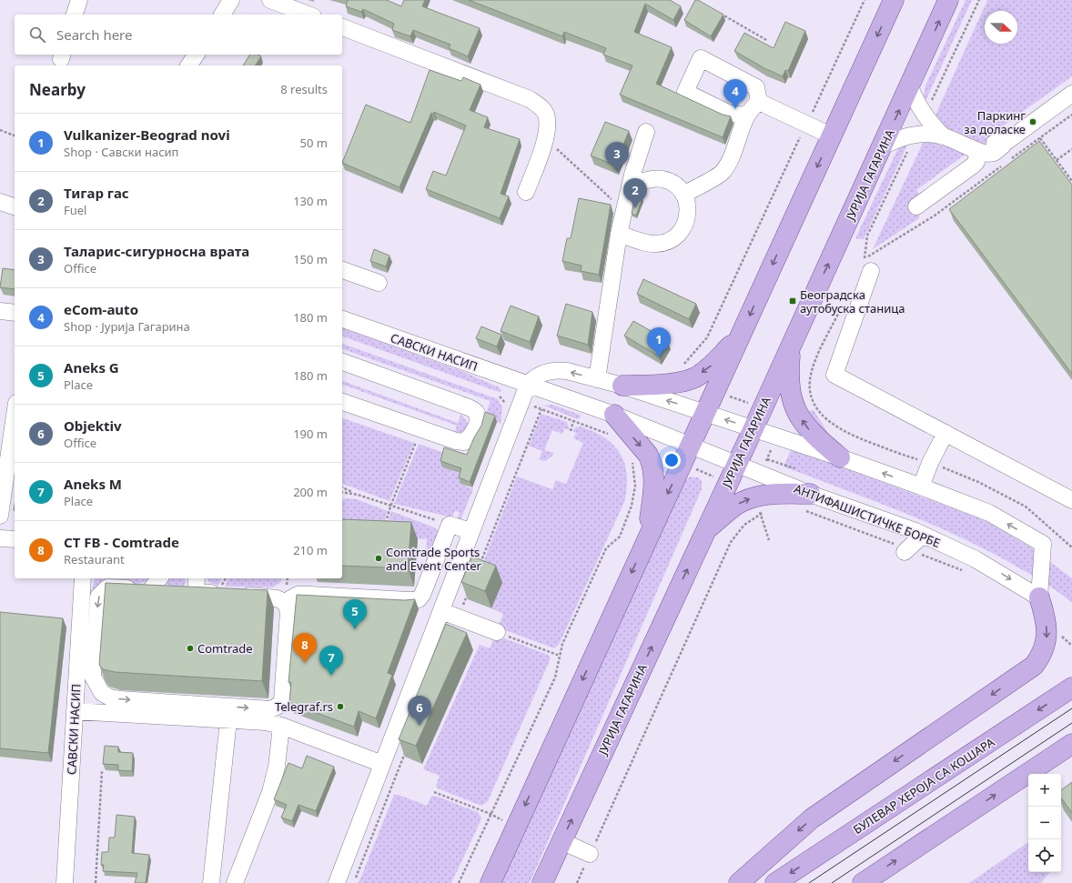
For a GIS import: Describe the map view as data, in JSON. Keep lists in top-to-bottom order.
{
  "streets": {
    "main road": ["ЈУРИЈА ГАГАРИНА", "БУЛЕВАР ХЕРОЈА СА КОШАРА"],
    "street": ["САВСКИ НАСИП", "АНТИФАШИСТИЧКЕ БОРБЕ"]
  },
  "crossings": [
    ["ЈУРИЈА ГАГАРИНА", "АНТИФАШИСТИЧКЕ БОРБЕ"],
    ["САВСКИ НАСИП", "АНТИФАШИСТИЧКЕ БОРБЕ"]
  ],
  "places": {
    "other": [
      "Паркинг за доласке",
      "Comtrade Sports and Event Center",
      "Comtrade",
      "Telegraf.rs"
    ],
    "transit": ["Београдска аутобуска станица"]
  },
  "north": "right",
  "page": {
    "search": "Search here",
    "heading": ["Nearby", "8 results"],
    "pins": [
      "4",
      "3",
      "2",
      "1",
      "5",
      "8",
      "7",
      "6"
    ],
    "list": [
      {
        "mark": "1",
        "name": "Vulkanizer-Beograd novi",
        "note": "Shop · Савски насип",
        "value": "50 m"
      },
      {
        "mark": "2",
        "name": "Тигар гас",
        "note": "Fuel",
        "value": "130 m"
      },
      {
        "mark": "3",
        "name": "Таларис-сигурносна врата",
        "note": "Office",
        "value": "150 m"
      },
      {
        "mark": "4",
        "name": "eCom-auto",
        "note": "Shop · Јурија Гагарина",
        "value": "180 m"
      },
      {
        "mark": "5",
        "name": "Aneks G",
        "note": "Place",
        "value": "180 m"
      },
      {
        "mark": "6",
        "name": "Objektiv",
        "note": "Office",
        "value": "190 m"
      },
      {
        "mark": "7",
        "name": "Aneks M",
        "note": "Place",
        "value": "200 m"
      },
      {
        "mark": "8",
        "name": "CT FB - Comtrade",
        "note": "Restaurant",
        "value": "210 m"
      }
    ],
    "map_buttons": ["+", "−"]
  }
}
